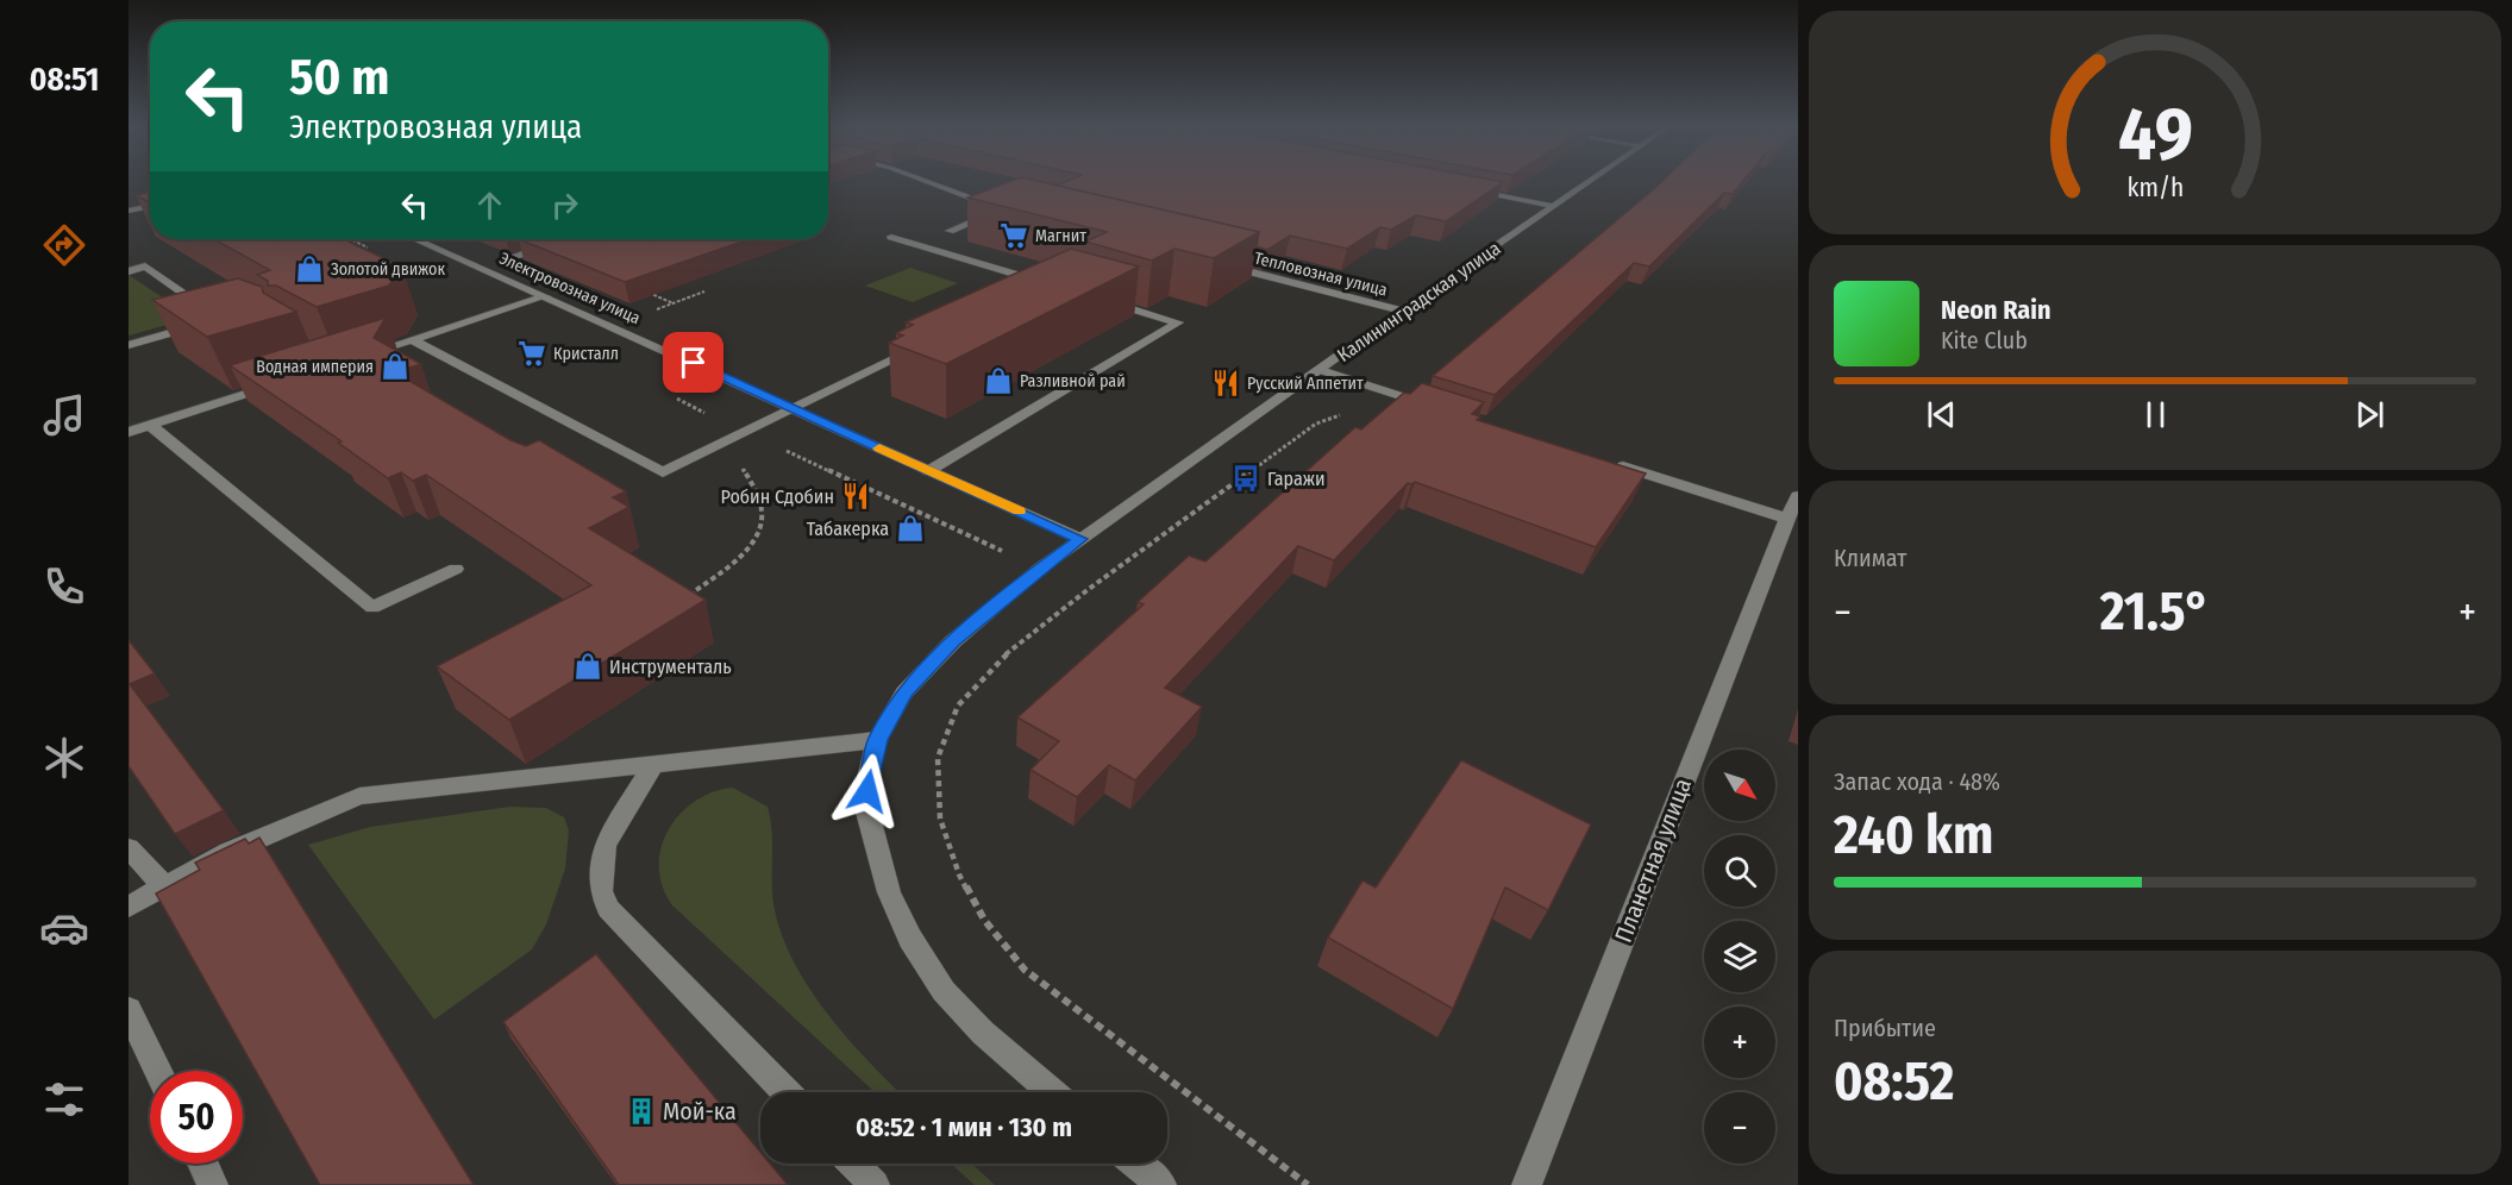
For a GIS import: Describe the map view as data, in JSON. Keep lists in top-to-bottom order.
{
  "streets": {
    "street": [
      "Тепловозная улица",
      "Электровозная улица",
      "Калининградская улица",
      "Планетная улица"
    ]
  },
  "crossings": [
    ["Тепловозная улица", "Калининградская улица"],
    ["Электровозная улица", "Калининградская улица"]
  ],
  "places": {
    "supermarket": ["Магнит", "Кристалл"],
    "shop": [
      "Золотой движок",
      "Водная империя",
      "Разливной рай",
      "Табакерка",
      "Инструменталь"
    ],
    "restaurant": ["Русский Аппетит", "Робин Сдобин"],
    "bus stop": ["Гаражи"],
    "building": ["Мой-ка"]
  },
  "north": "bottom right",
  "page": {
    "tabs": "08:51",
    "turn": ["50 m", "Электровозная улица"],
    "song": ["Neon Rain", "Kite Club"],
    "tile": [
      "Климат",
      ["Запас хода · 48%", "240 km"],
      ["Прибытие", "08:52"]
    ],
    "heat": ["−", "21.5°", "+"],
    "map_buttons": ["+", "−"],
    "limit": "50",
    "trip": "08:52 · 1 мин · 130 m",
    "gauge": ["49", "km/h"]
  }
}
